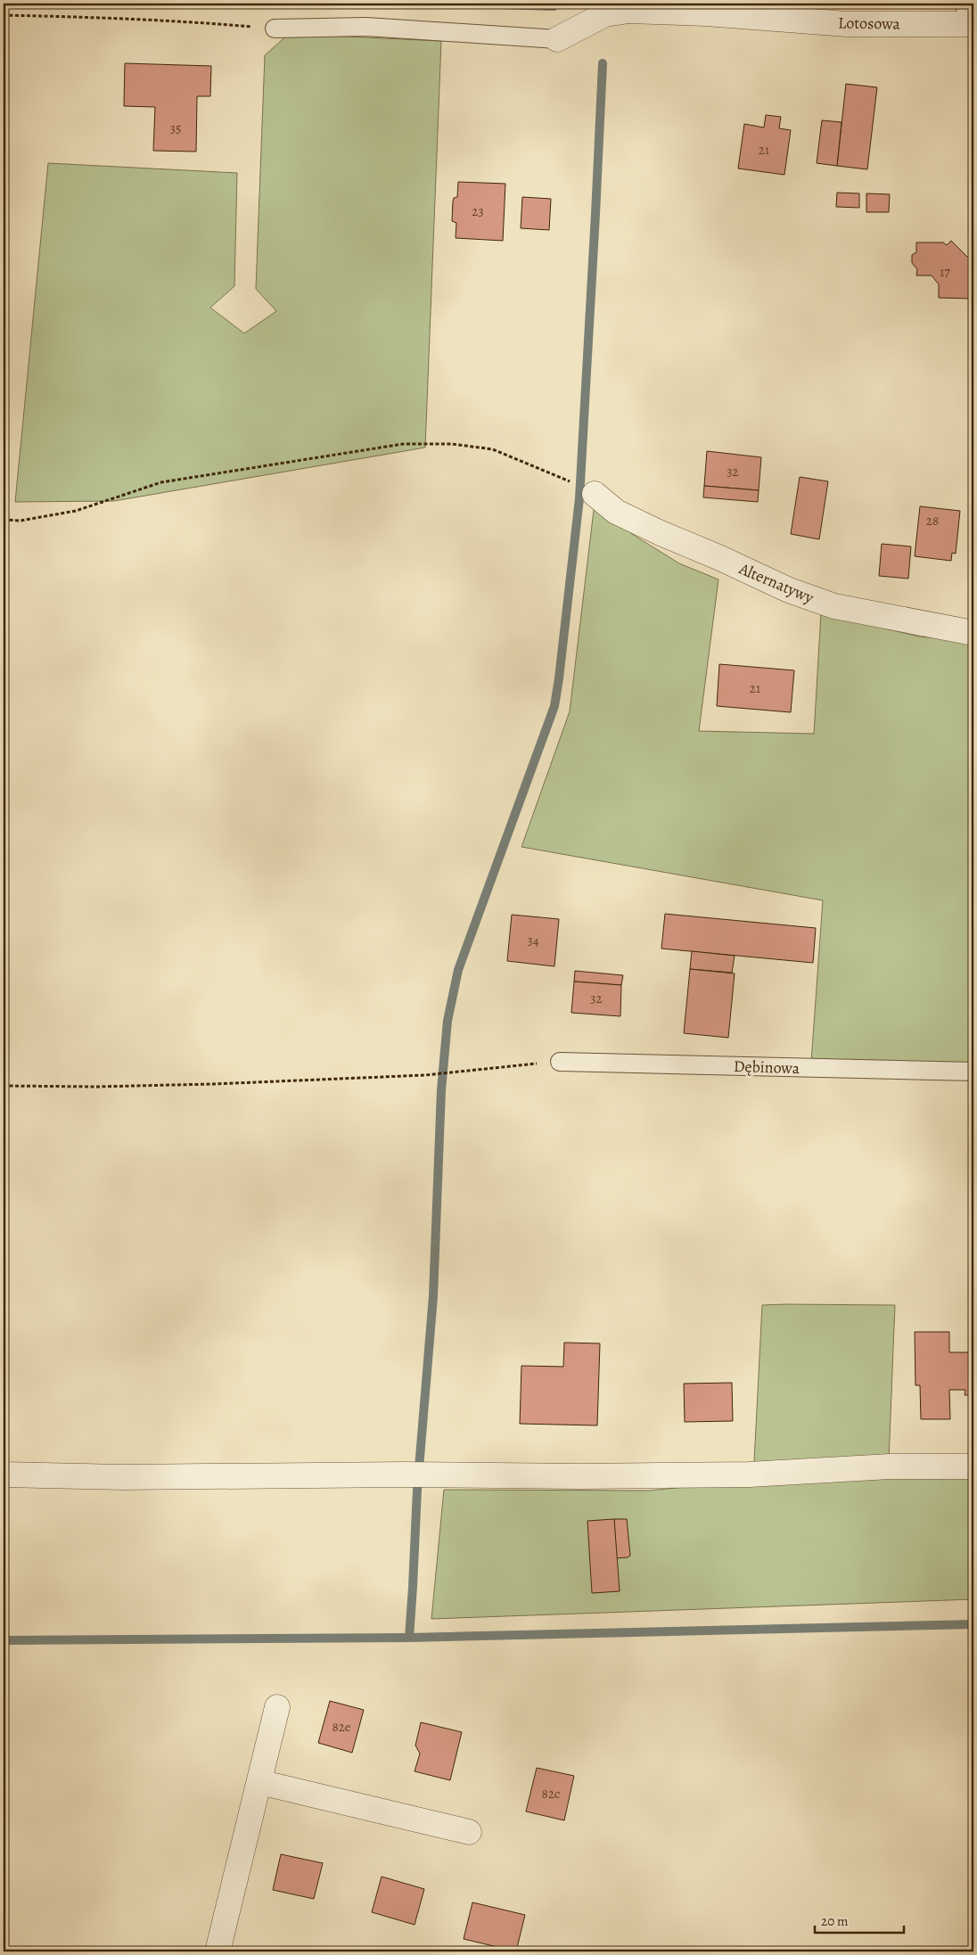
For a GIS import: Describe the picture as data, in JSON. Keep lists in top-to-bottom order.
{
  "streets": {
    "street": ["Lotosowa", "Alternatywy"],
    "lane": ["Dębinowa"]
  },
  "house_numbers": [
    "35",
    "21",
    "23",
    "17",
    "32",
    "28",
    "21",
    "34",
    "32",
    "82e",
    "82c"
  ],
  "scale_bar": "20 m"
}
